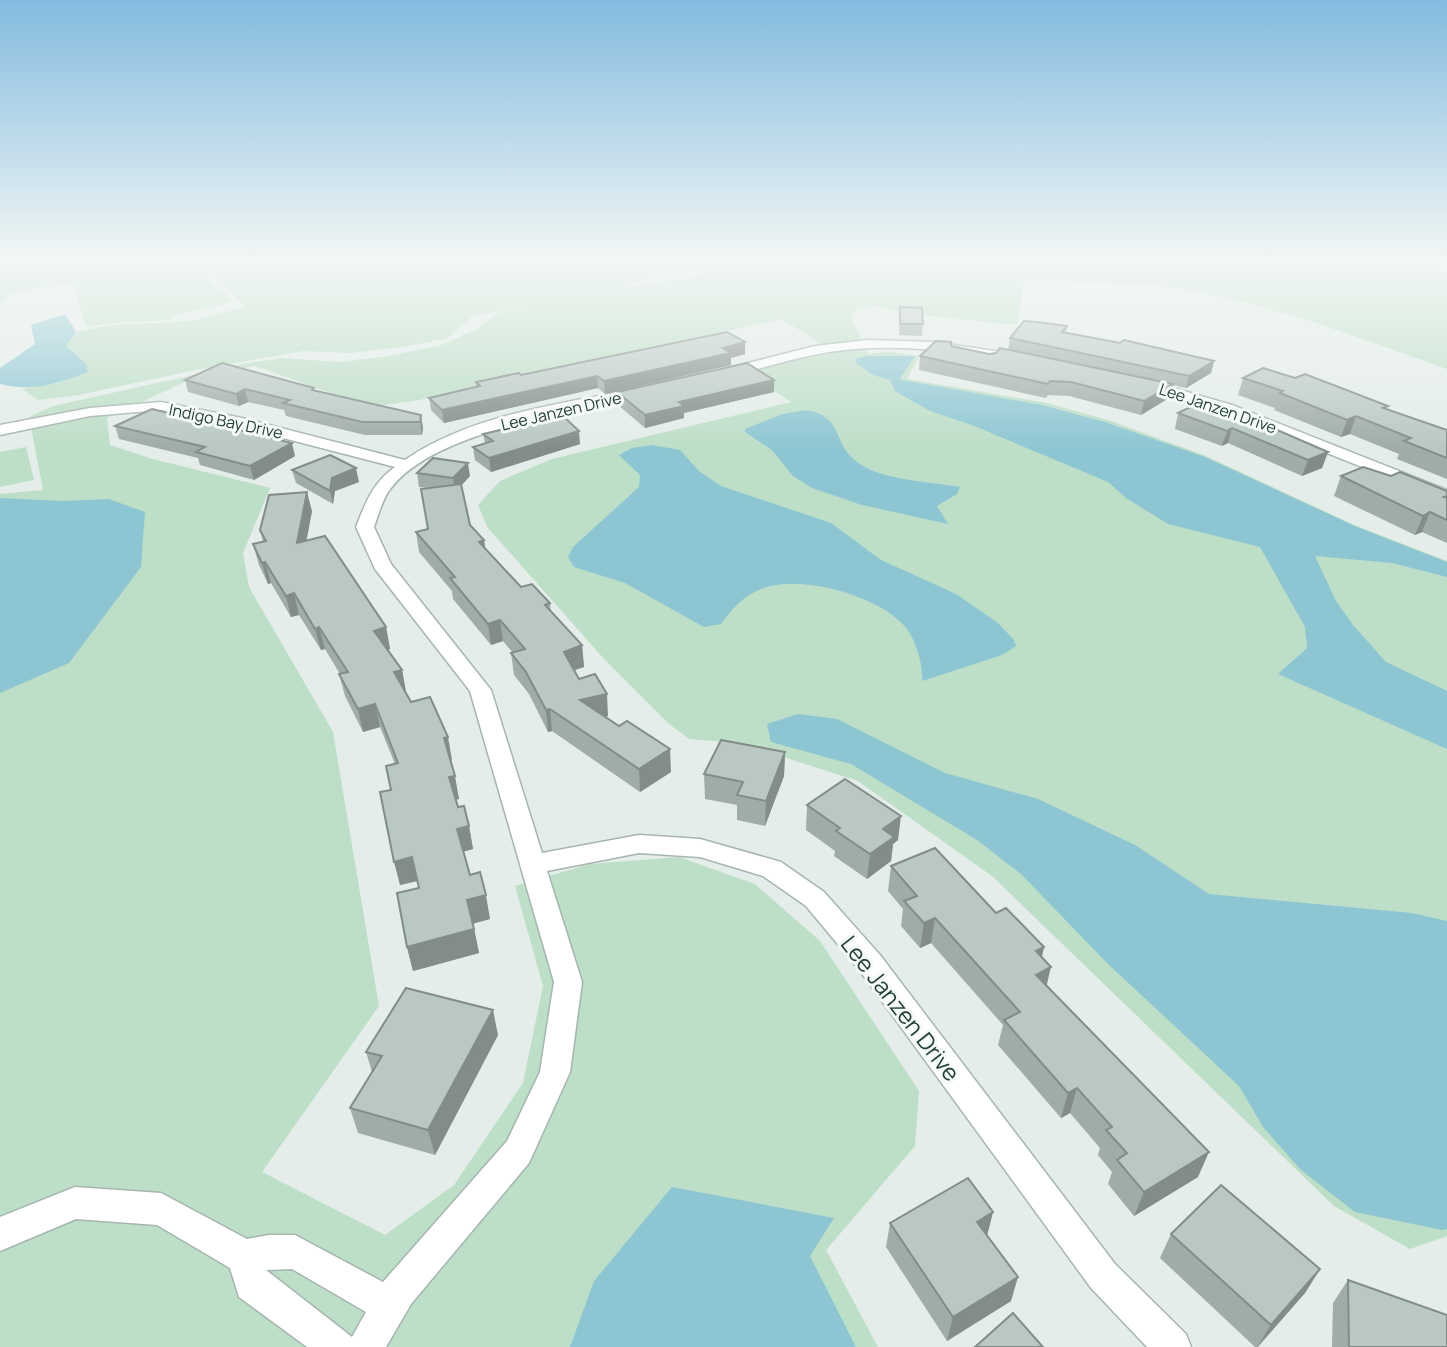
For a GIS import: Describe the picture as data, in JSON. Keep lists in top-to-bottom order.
{
  "streets": {
    "street": ["Lee Janzen Drive", "Indigo Bay Drive"]
  },
  "crossings": [
    ["Lee Janzen Drive", "Indigo Bay Drive"]
  ]
}
